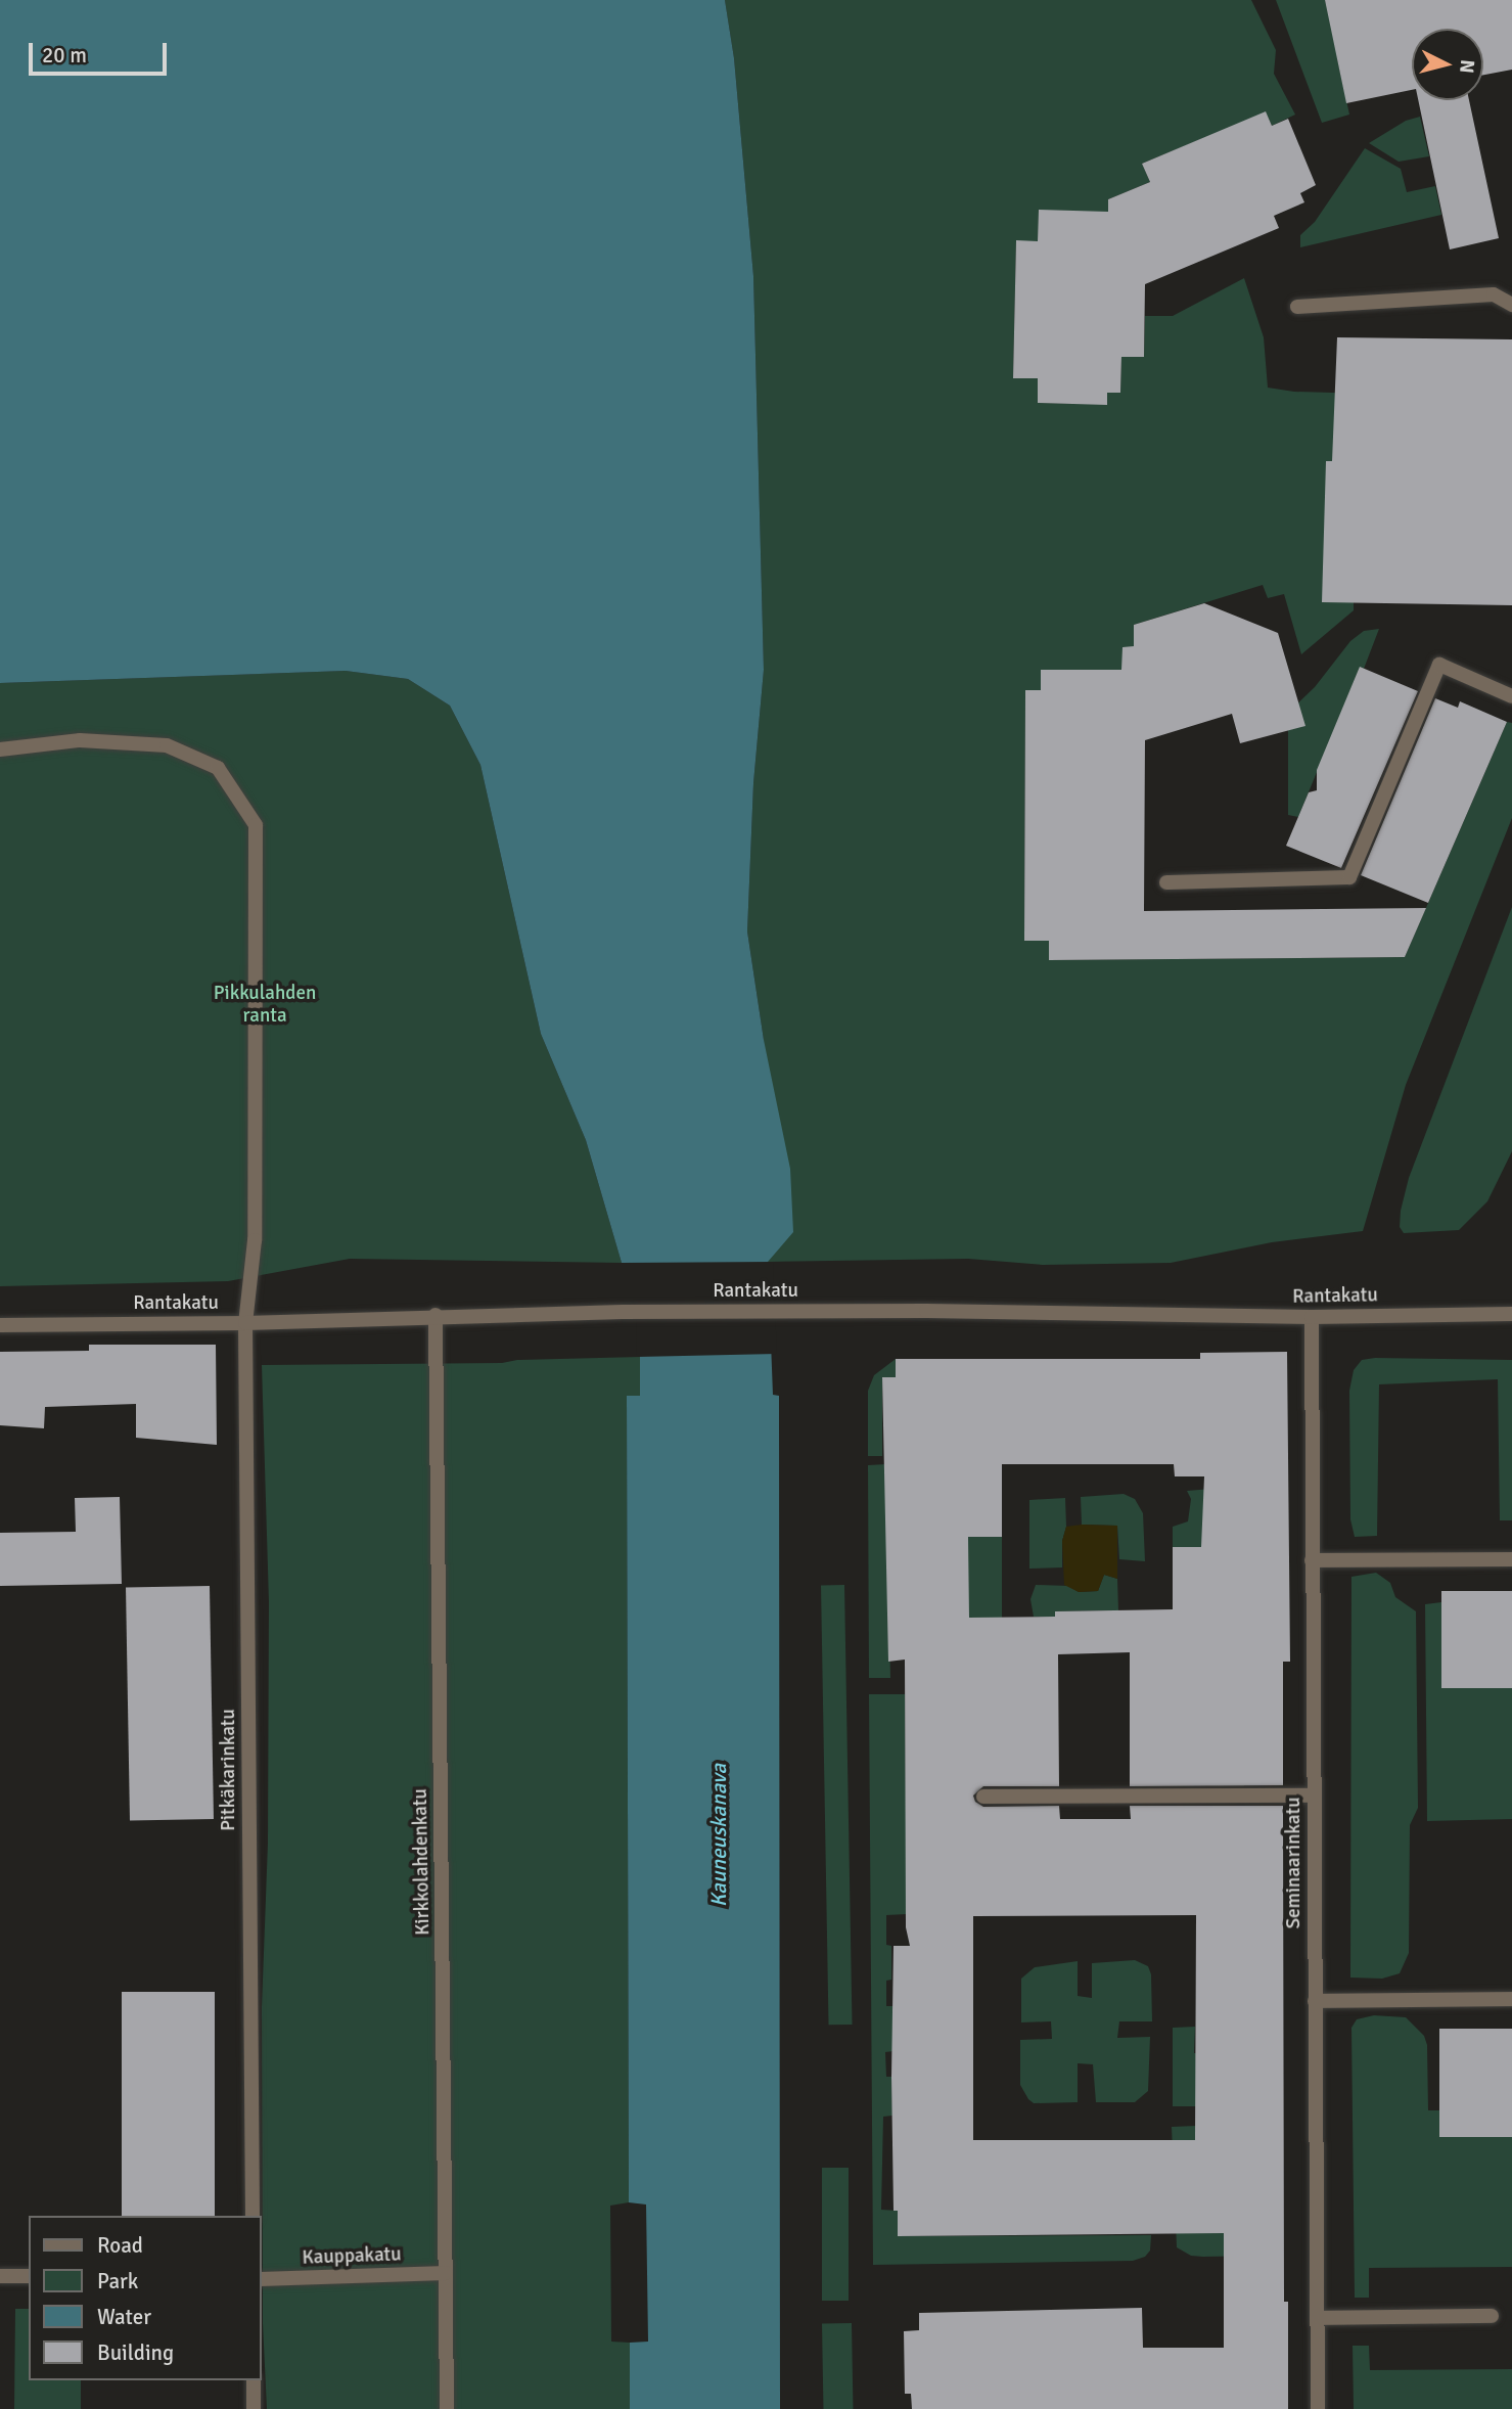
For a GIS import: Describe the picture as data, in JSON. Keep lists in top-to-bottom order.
{
  "streets": {
    "street": [
      "Rantakatu",
      "Pitkäkarinkatu",
      "Kirkkolahdenkatu",
      "Seminaarinkatu",
      "Kauppakatu"
    ]
  },
  "crossings": [
    ["Rantakatu", "Pitkäkarinkatu"],
    ["Rantakatu", "Kirkkolahdenkatu"],
    ["Rantakatu", "Seminaarinkatu"],
    ["Kirkkolahdenkatu", "Kauppakatu"]
  ],
  "water": ["Kauneuskanava"],
  "parks": ["Pikkulahden ranta"],
  "legend": [
    "Road",
    "Park",
    "Water",
    "Building"
  ],
  "scale_bar": "20 m",
  "north": "right"
}
